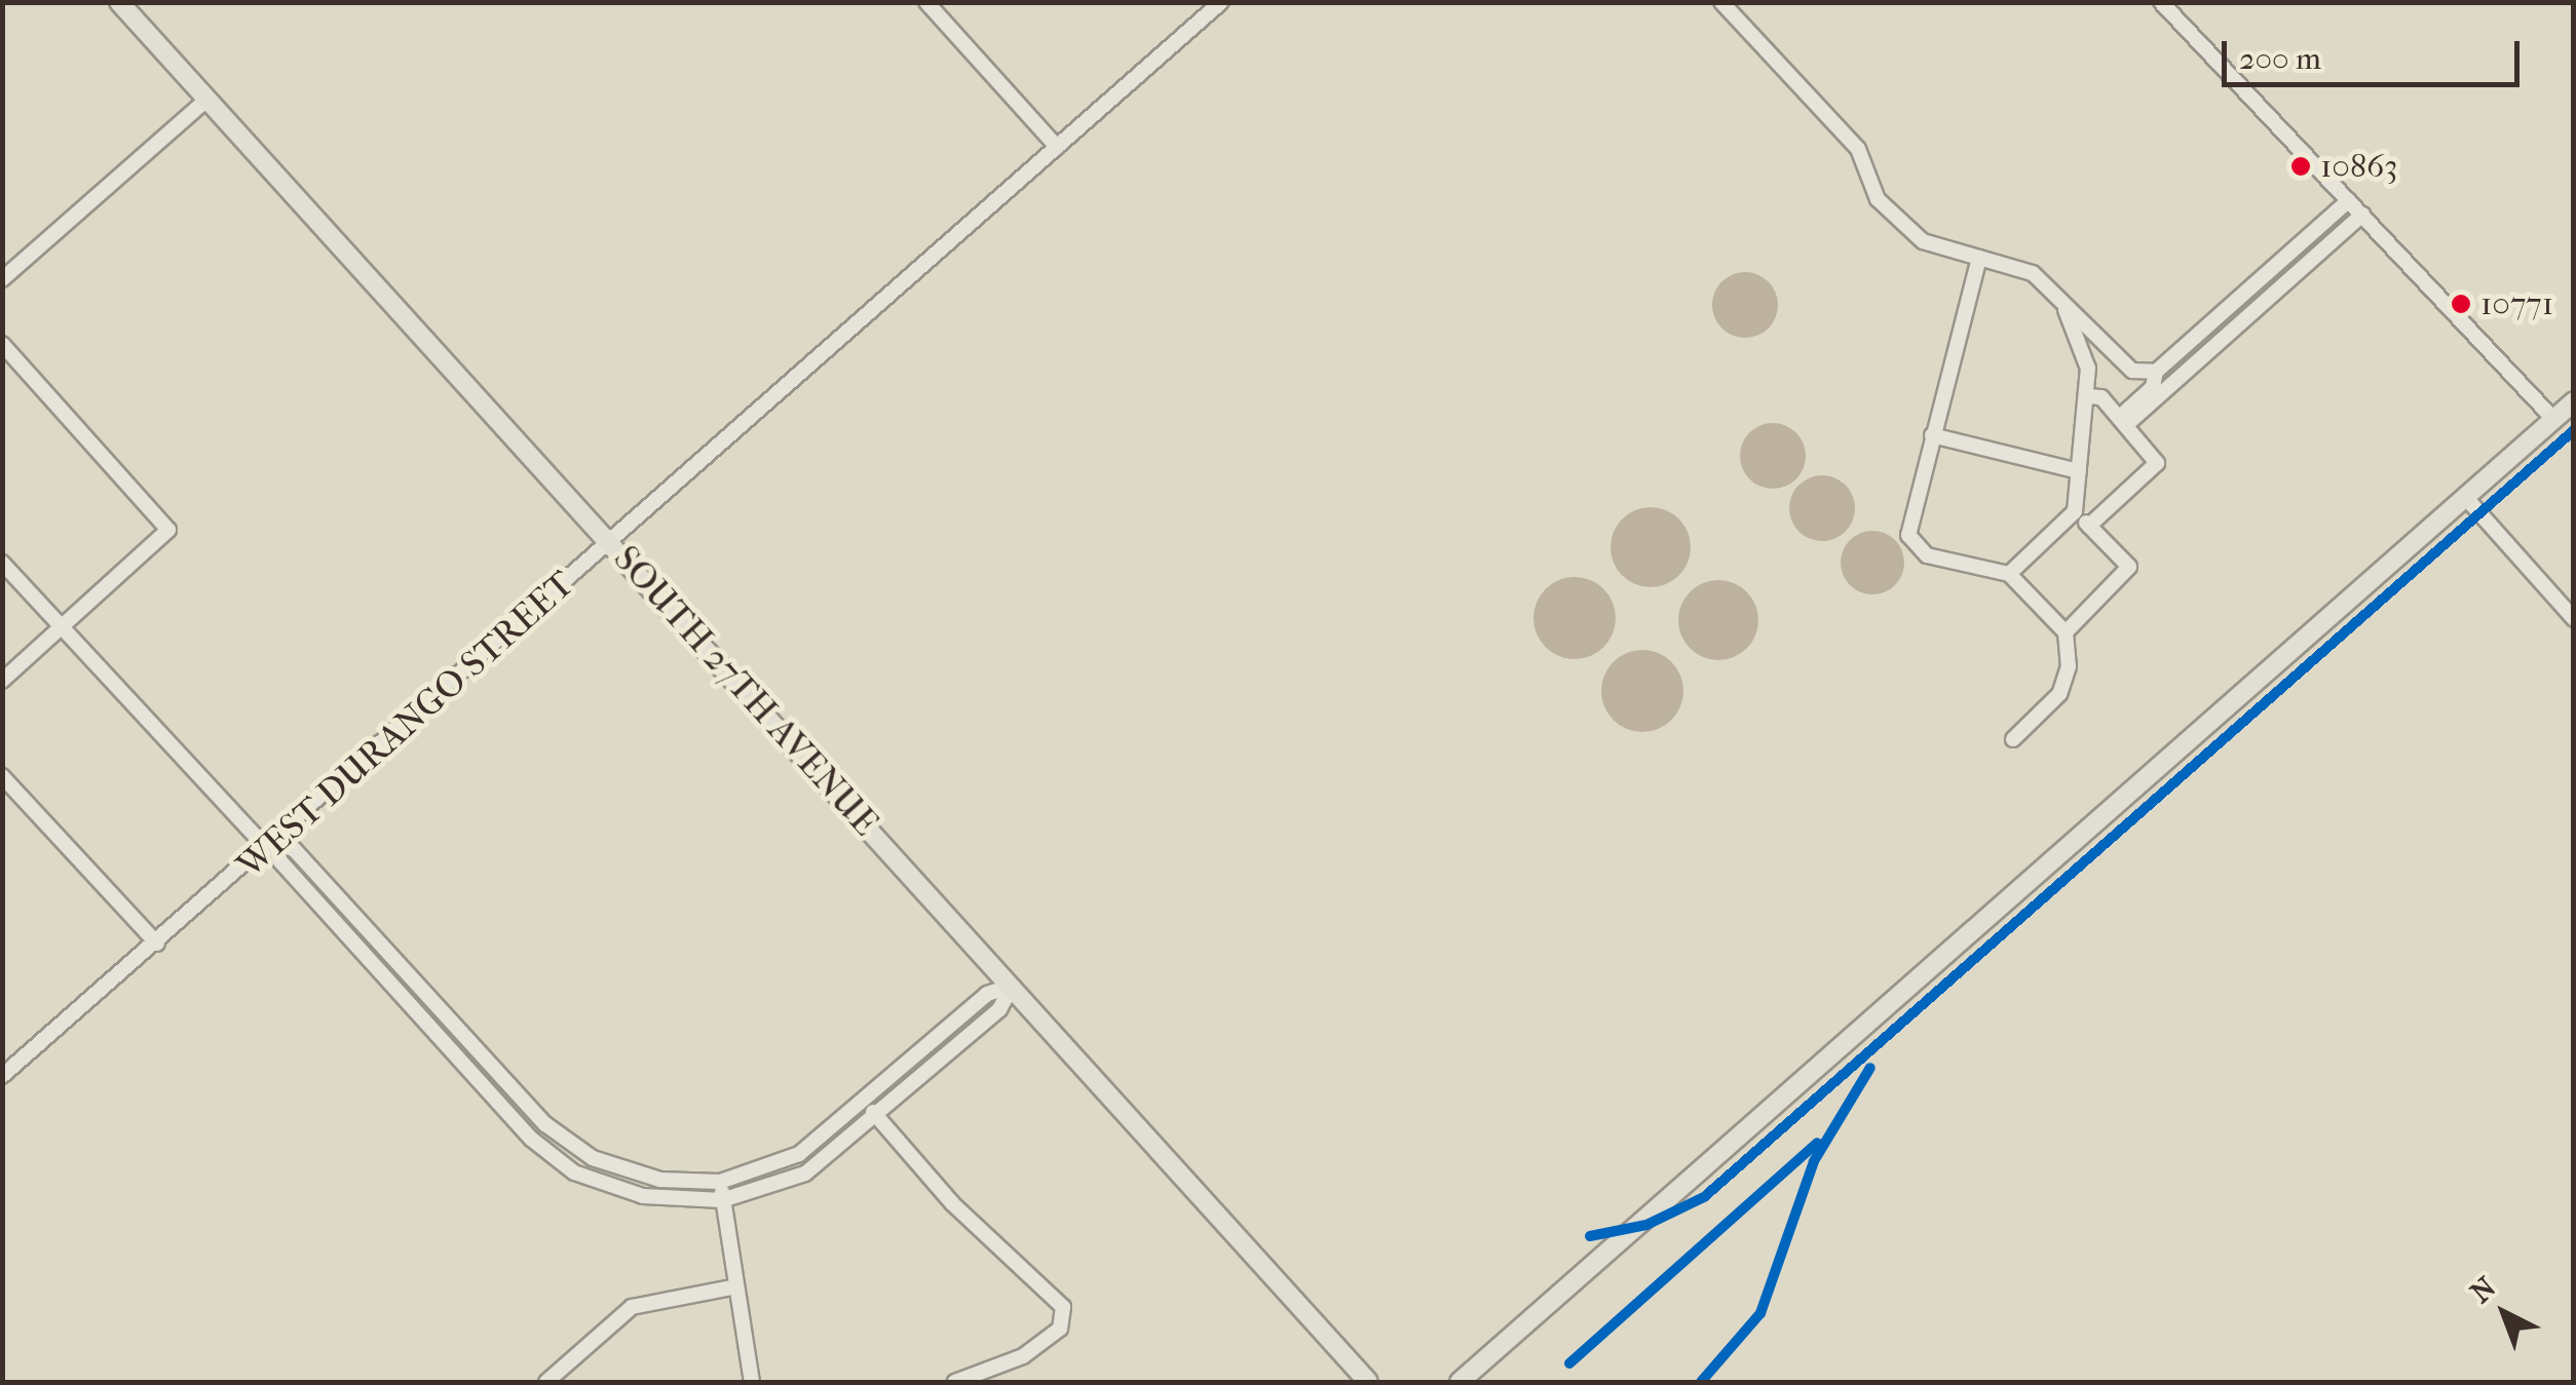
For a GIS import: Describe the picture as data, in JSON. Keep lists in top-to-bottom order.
{
  "streets": {
    "main road": ["SOUTH 27TH AVENUE"],
    "street": ["WEST DURANGO STREET"]
  },
  "crossings": [
    ["SOUTH 27TH AVENUE", "WEST DURANGO STREET"]
  ],
  "places": ["10863", "10771"],
  "scale_bar": "200 m",
  "north": "top left"
}
